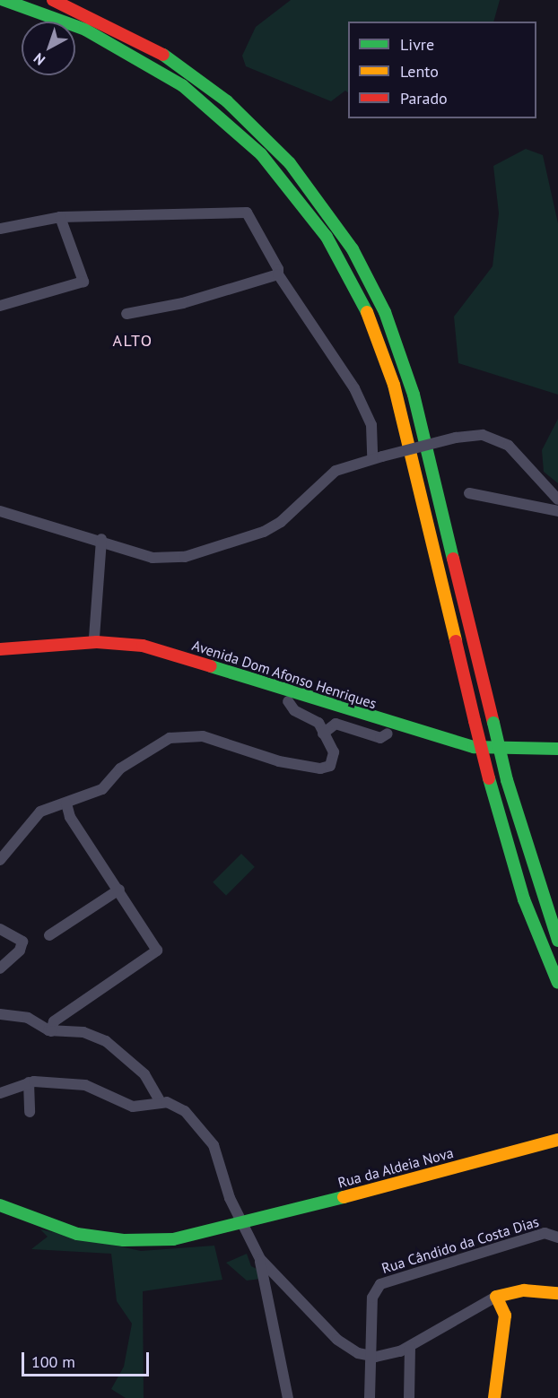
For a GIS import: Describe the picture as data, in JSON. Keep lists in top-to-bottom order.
{
  "streets": {
    "main road": ["Avenida Dom Afonso Henriques", "Rua da Aldeia Nova"],
    "street": ["Rua Cândido da Costa Dias"]
  },
  "districts": ["ALTO"],
  "legend": ["Livre", "Lento", "Parado"],
  "scale_bar": "100 m",
  "north": "bottom left"
}
